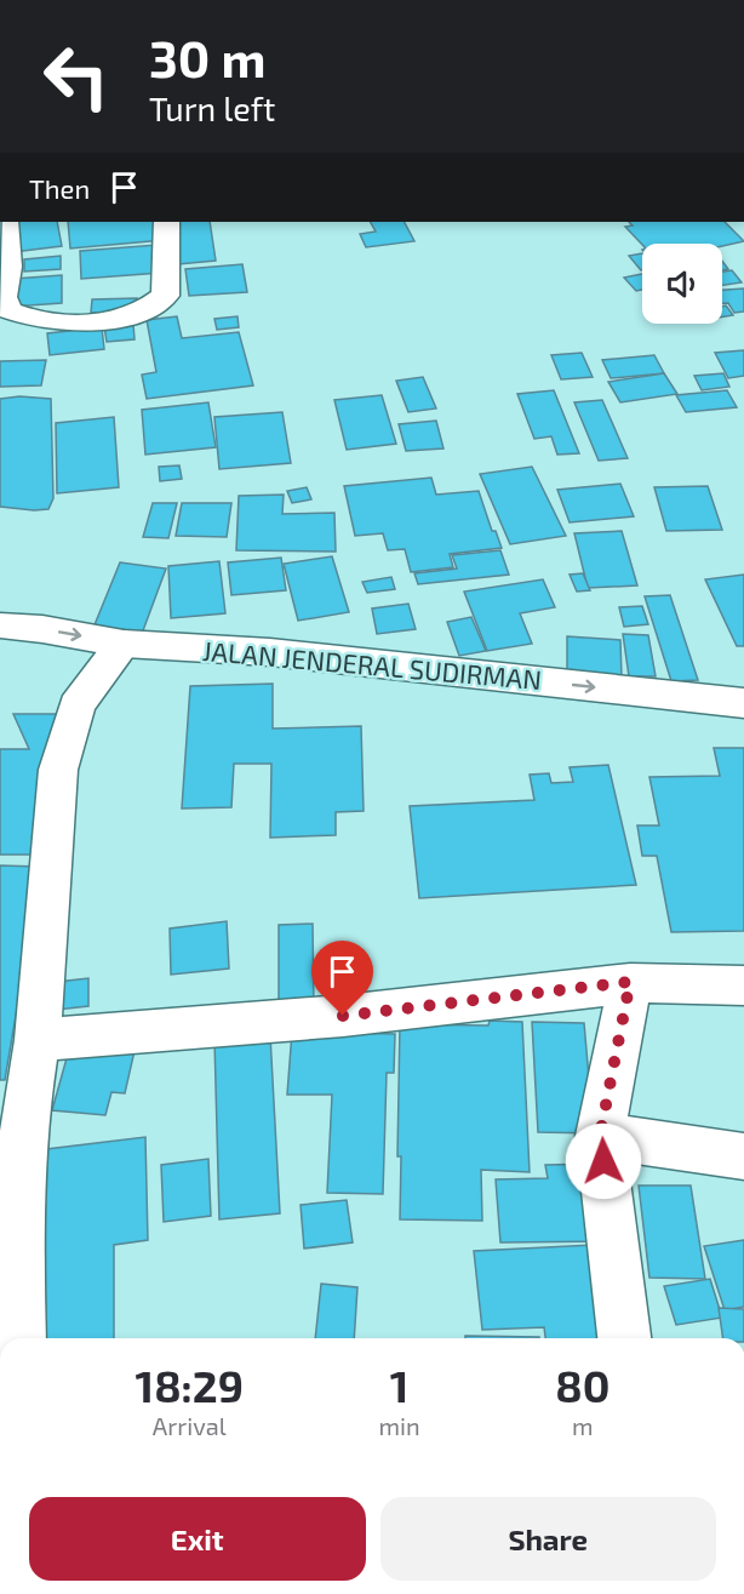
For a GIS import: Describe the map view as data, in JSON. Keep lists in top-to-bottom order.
{
  "streets": {
    "main road": ["JALAN JENDERAL SUDIRMAN"]
  },
  "page": {
    "turn": ["30 m", "Turn left"],
    "then": "Then",
    "eta": [
      "18:29",
      "Arrival",
      "1",
      "min",
      "80",
      "m"
    ],
    "buttons": ["Exit", "Share"]
  }
}
